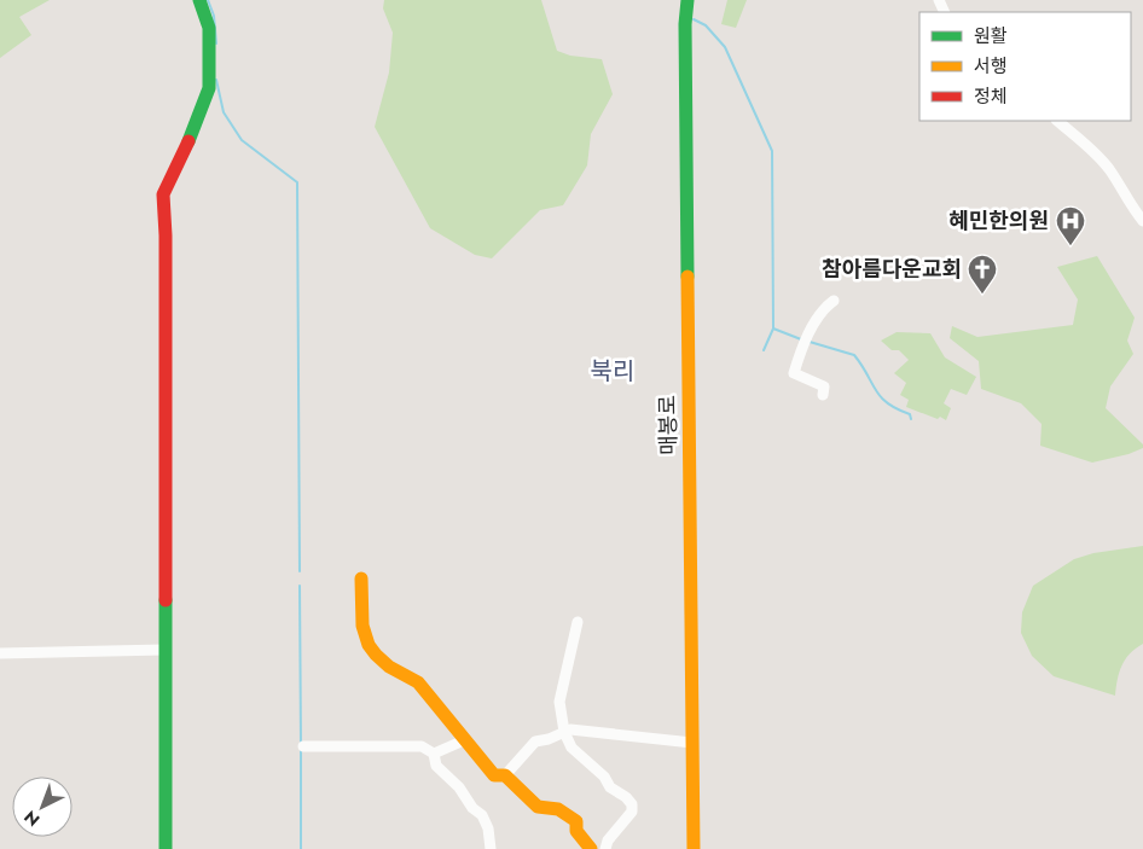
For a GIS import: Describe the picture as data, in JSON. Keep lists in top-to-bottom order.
{
  "streets": {
    "street": ["매봉로"]
  },
  "districts": ["북리"],
  "places": {
    "hospital": ["혜민한의원"],
    "church": ["참아름다운교회"]
  },
  "legend": ["원활", "서행", "정체"],
  "north": "bottom left"
}
